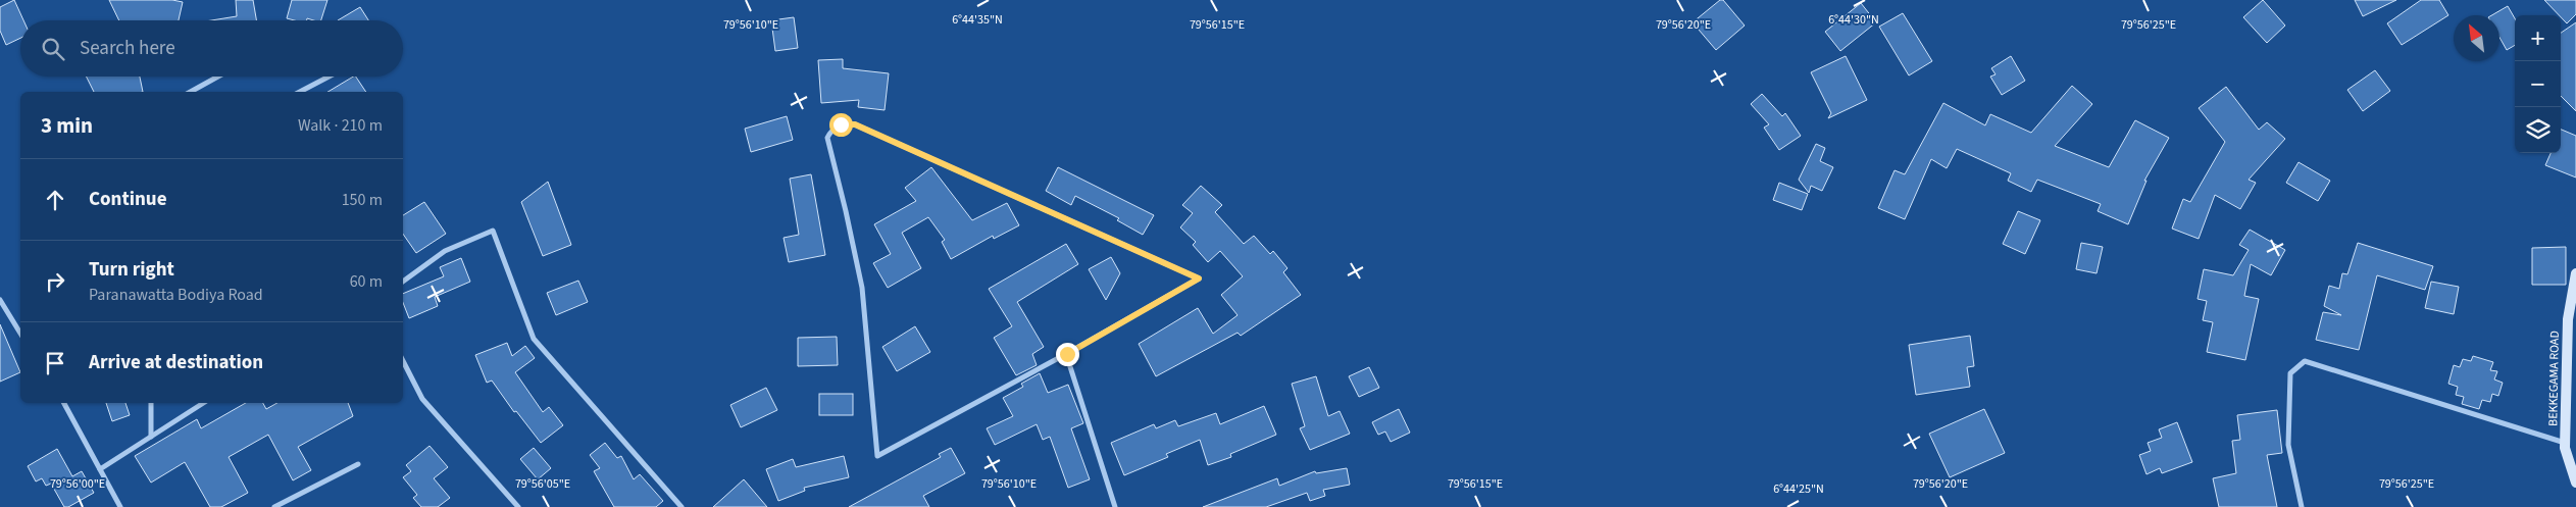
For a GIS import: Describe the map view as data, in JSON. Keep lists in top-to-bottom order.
{
  "streets": {
    "street": ["BEKKEGAMA ROAD"]
  },
  "north": "top left",
  "page": {
    "map_buttons": ["+", "−"],
    "search": "Search here",
    "heading": ["3 min", "Walk · 210 m"],
    "list": [
      ["Continue", "150 m"],
      ["Turn right", "Paranawatta Bodiya Road", "60 m"],
      "Arrive at destination"
    ]
  },
  "coordinates": [
    "6°44'35\"N",
    "6°44'30\"N",
    "79°56'10\"E",
    "79°56'15\"E",
    "79°56'20\"E",
    "79°56'25\"E",
    "79°56'00\"E",
    "79°56'05\"E",
    "6°44'25\"N"
  ]
}
